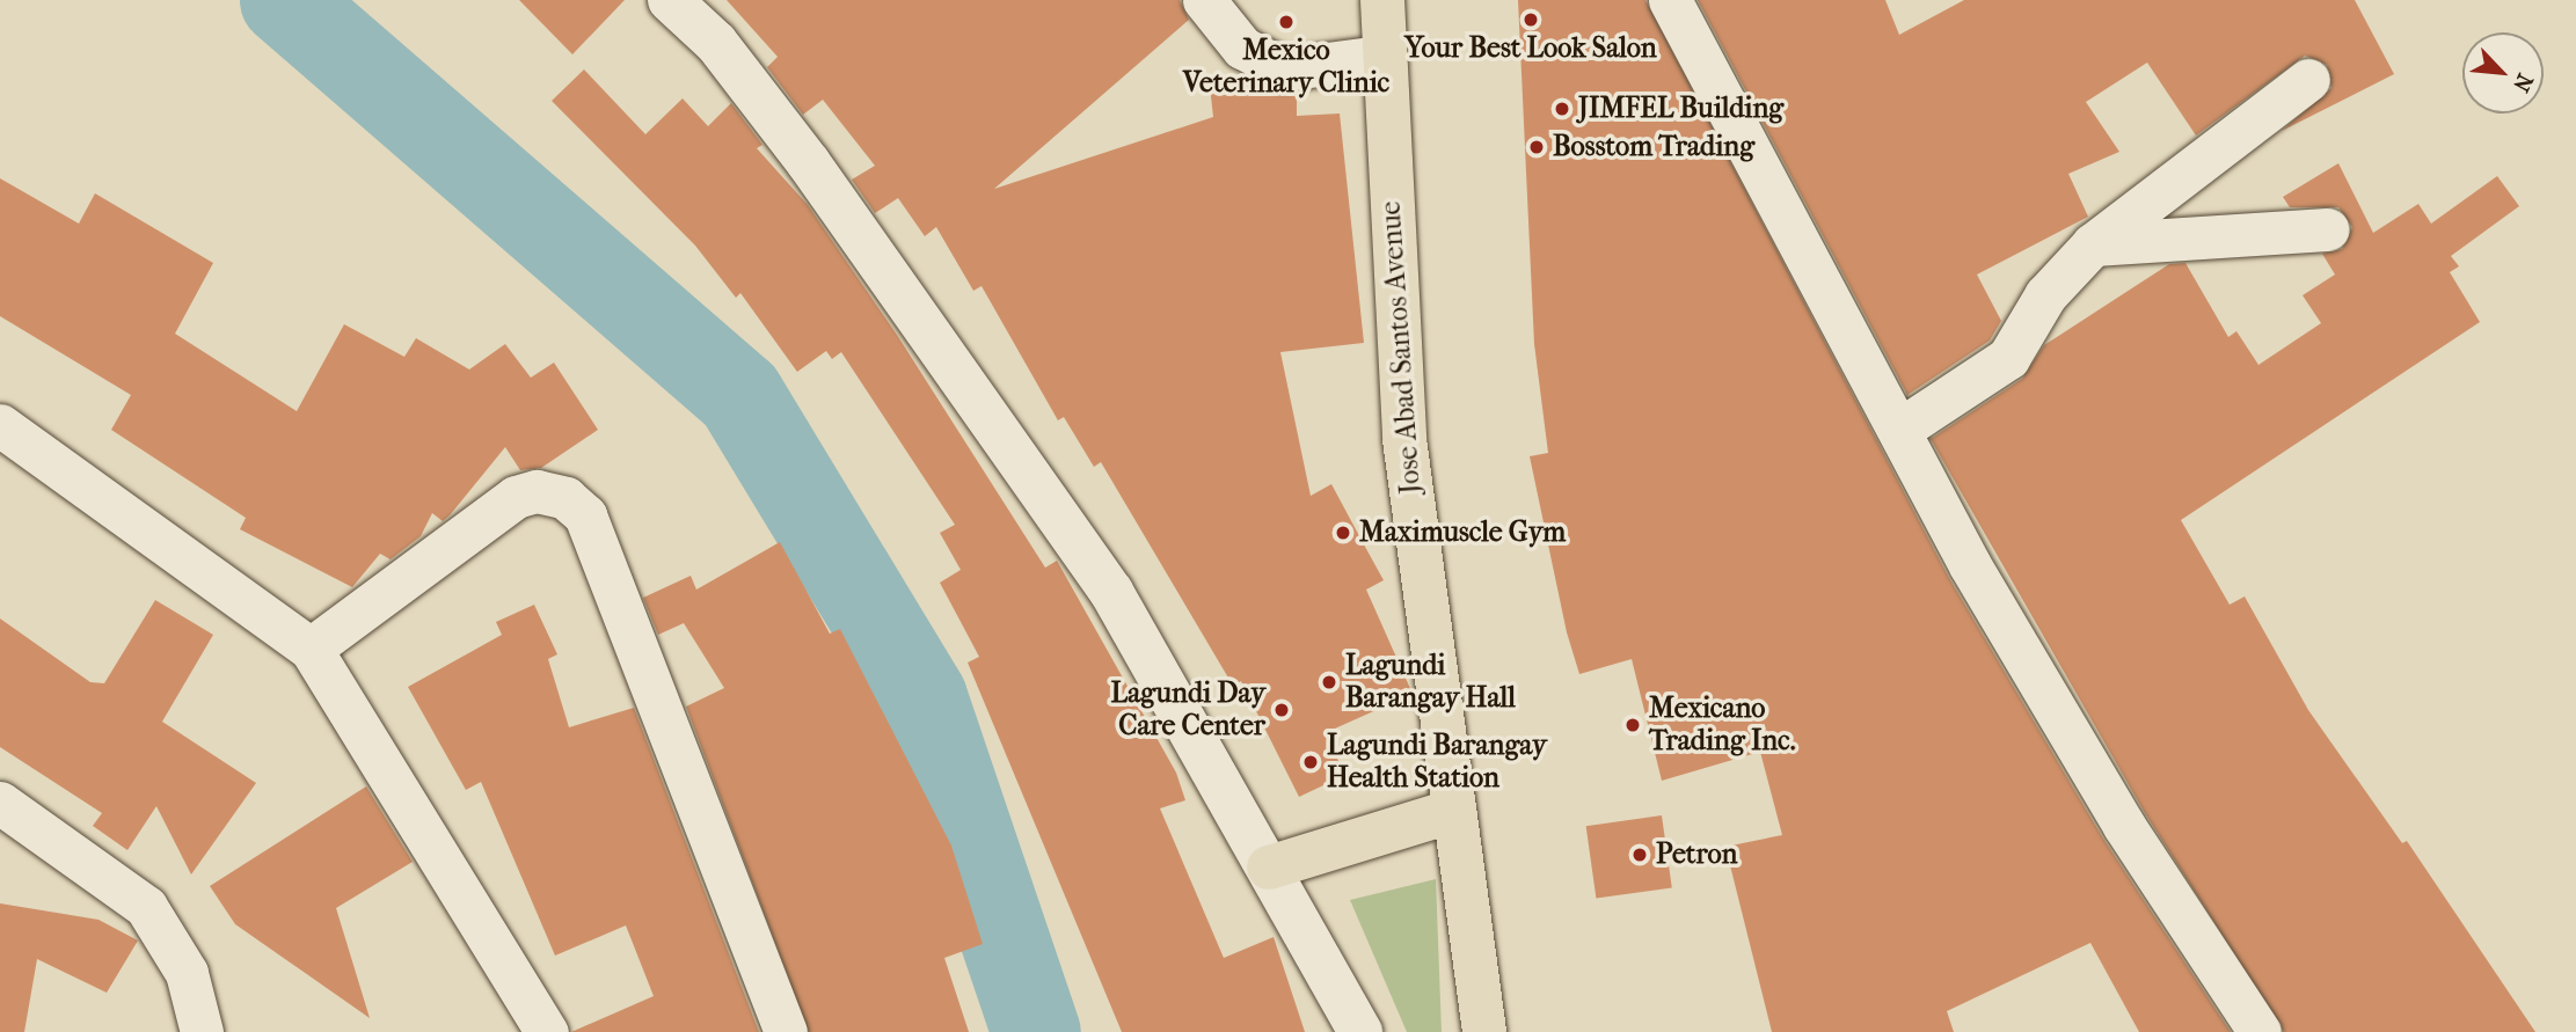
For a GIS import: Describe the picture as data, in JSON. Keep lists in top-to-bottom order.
{
  "streets": {
    "highway": ["Jose Abad Santos Avenue"]
  },
  "places": [
    "Your Best Look Salon",
    "Mexico Veterinary Clinic",
    "JIMFEL Building",
    "Bosstom Trading",
    "Maximuscle Gym",
    "Lagundi Barangay Hall",
    "Lagundi Day Care Center",
    "Mexicano Trading Inc.",
    "Lagundi Barangay Health Station",
    "Petron"
  ],
  "north": "bottom right"
}
